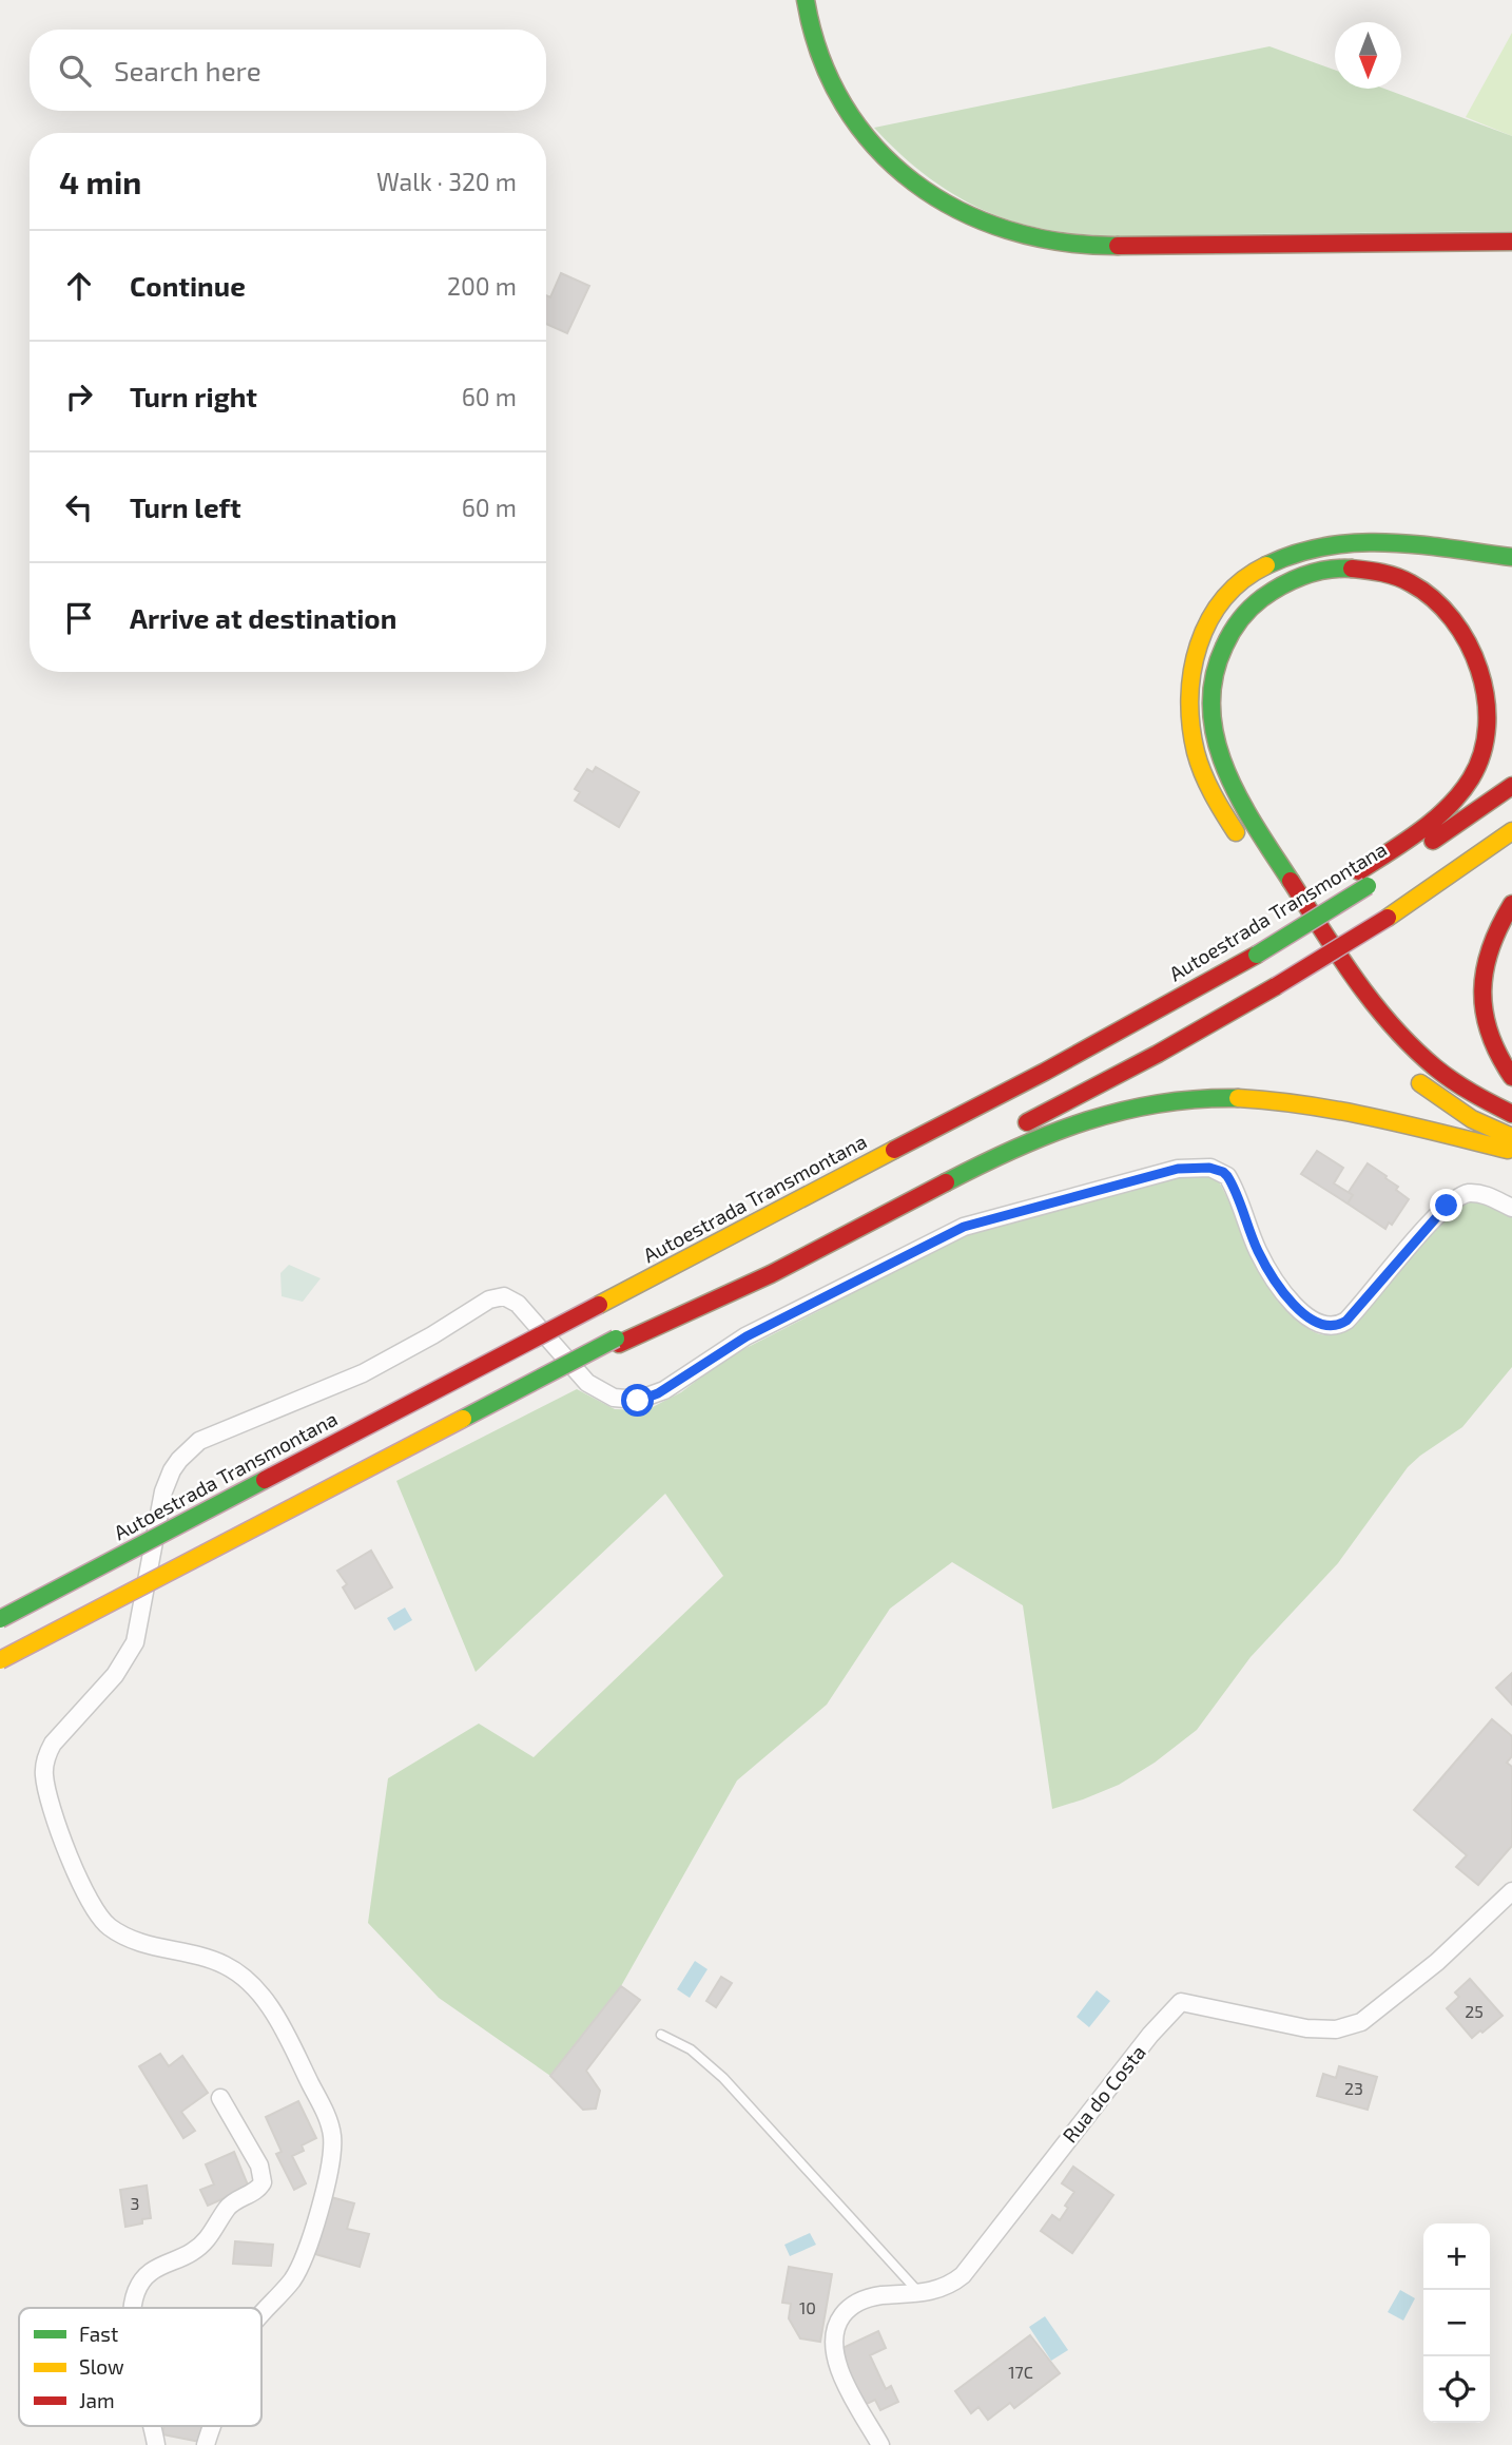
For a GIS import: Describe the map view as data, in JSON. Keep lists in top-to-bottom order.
{
  "streets": {
    "main road": ["Autoestrada Transmontana"],
    "street": ["Rua do Costa"]
  },
  "house_numbers": [
    "25",
    "23",
    "3",
    "10",
    "17C"
  ],
  "legend": ["Fast", "Slow", "Jam"],
  "north": "bottom",
  "page": {
    "search": "Search here",
    "heading": ["4 min", "Walk · 320 m"],
    "list": [
      ["Continue", "200 m"],
      ["Turn right", "60 m"],
      ["Turn left", "60 m"],
      "Arrive at destination"
    ],
    "map_buttons": ["+", "−"]
  }
}
